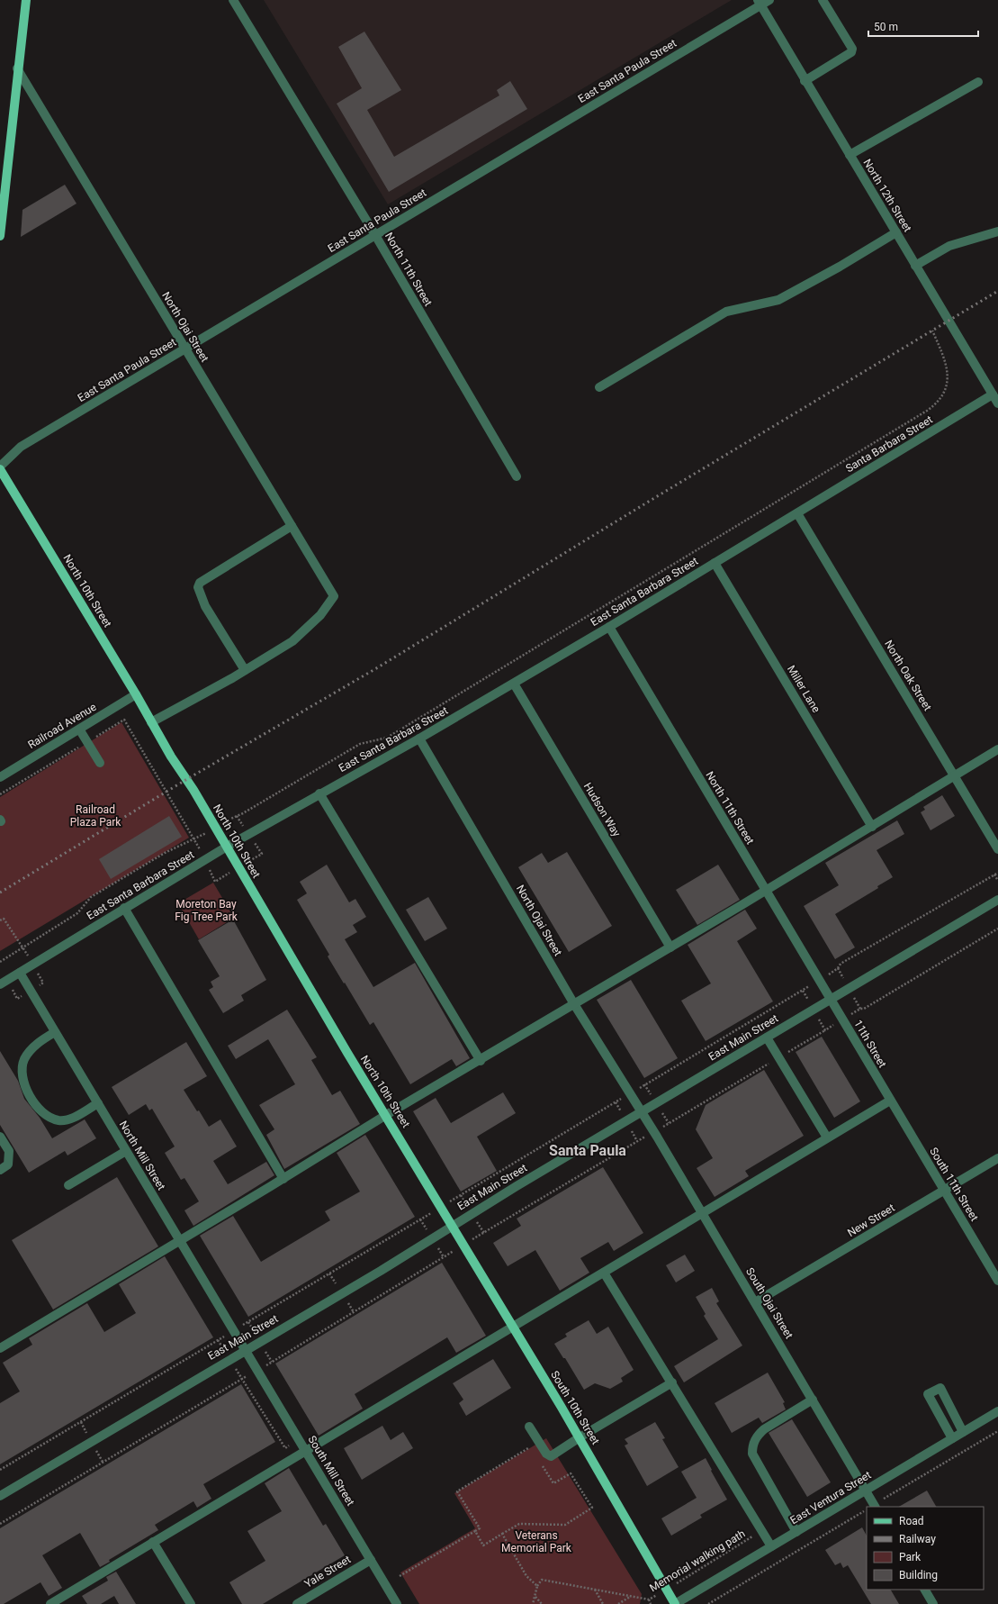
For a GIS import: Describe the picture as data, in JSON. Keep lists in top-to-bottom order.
{
  "streets": {
    "main road": ["North 10th Street", "South 10th Street"],
    "street": [
      "East Santa Paula Street",
      "North 12th Street",
      "North 11th Street",
      "North Ojai Street",
      "Santa Barbara Street",
      "East Santa Barbara Street",
      "North Oak Street",
      "Miller Lane",
      "Railroad Avenue",
      "Hudson Way",
      "East Main Street",
      "11th Street",
      "North Mill Street",
      "South 11th Street",
      "New Street",
      "South Ojai Street",
      "South Mill Street",
      "East Ventura Street",
      "Yale Street"
    ],
    "path": ["Memorial walking path"]
  },
  "crossings": [
    ["East Santa Paula Street", "North 12th Street"],
    ["East Santa Paula Street", "North 11th Street"],
    ["East Santa Paula Street", "North Ojai Street"],
    ["North 12th Street", "Santa Barbara Street"],
    ["North 11th Street", "East Santa Barbara Street"],
    ["North 11th Street", "East Main Street"],
    ["North 11th Street", "11th Street"],
    ["North Ojai Street", "East Santa Barbara Street"],
    ["North Ojai Street", "East Main Street"],
    ["North Ojai Street", "South Ojai Street"],
    ["Santa Barbara Street", "East Santa Barbara Street"],
    ["Santa Barbara Street", "North Oak Street"],
    ["North 10th Street", "East Santa Barbara Street"],
    ["North 10th Street", "Railroad Avenue"],
    ["North 10th Street", "East Main Street"],
    ["North 10th Street", "South 10th Street"],
    ["East Santa Barbara Street", "North Oak Street"],
    ["East Santa Barbara Street", "Miller Lane"],
    ["East Santa Barbara Street", "Hudson Way"],
    ["East Santa Barbara Street", "North Mill Street"],
    ["East Main Street", "11th Street"],
    ["East Main Street", "North Mill Street"],
    ["East Main Street", "South Ojai Street"],
    ["East Main Street", "South 10th Street"],
    ["East Main Street", "South Mill Street"],
    ["11th Street", "South 11th Street"],
    ["North Mill Street", "South Mill Street"],
    ["South 11th Street", "New Street"],
    ["New Street", "South Ojai Street"],
    ["South Ojai Street", "East Ventura Street"],
    ["South 10th Street", "East Ventura Street"],
    ["South 10th Street", "Memorial walking path"],
    ["South Mill Street", "Yale Street"]
  ],
  "districts": ["Santa Paula"],
  "parks": ["Railroad Plaza Park", "Moreton Bay Fig Tree Park", "Veterans Memorial Park"],
  "legend": [
    "Road",
    "Railway",
    "Park",
    "Building"
  ],
  "scale_bar": "50 m"
}
